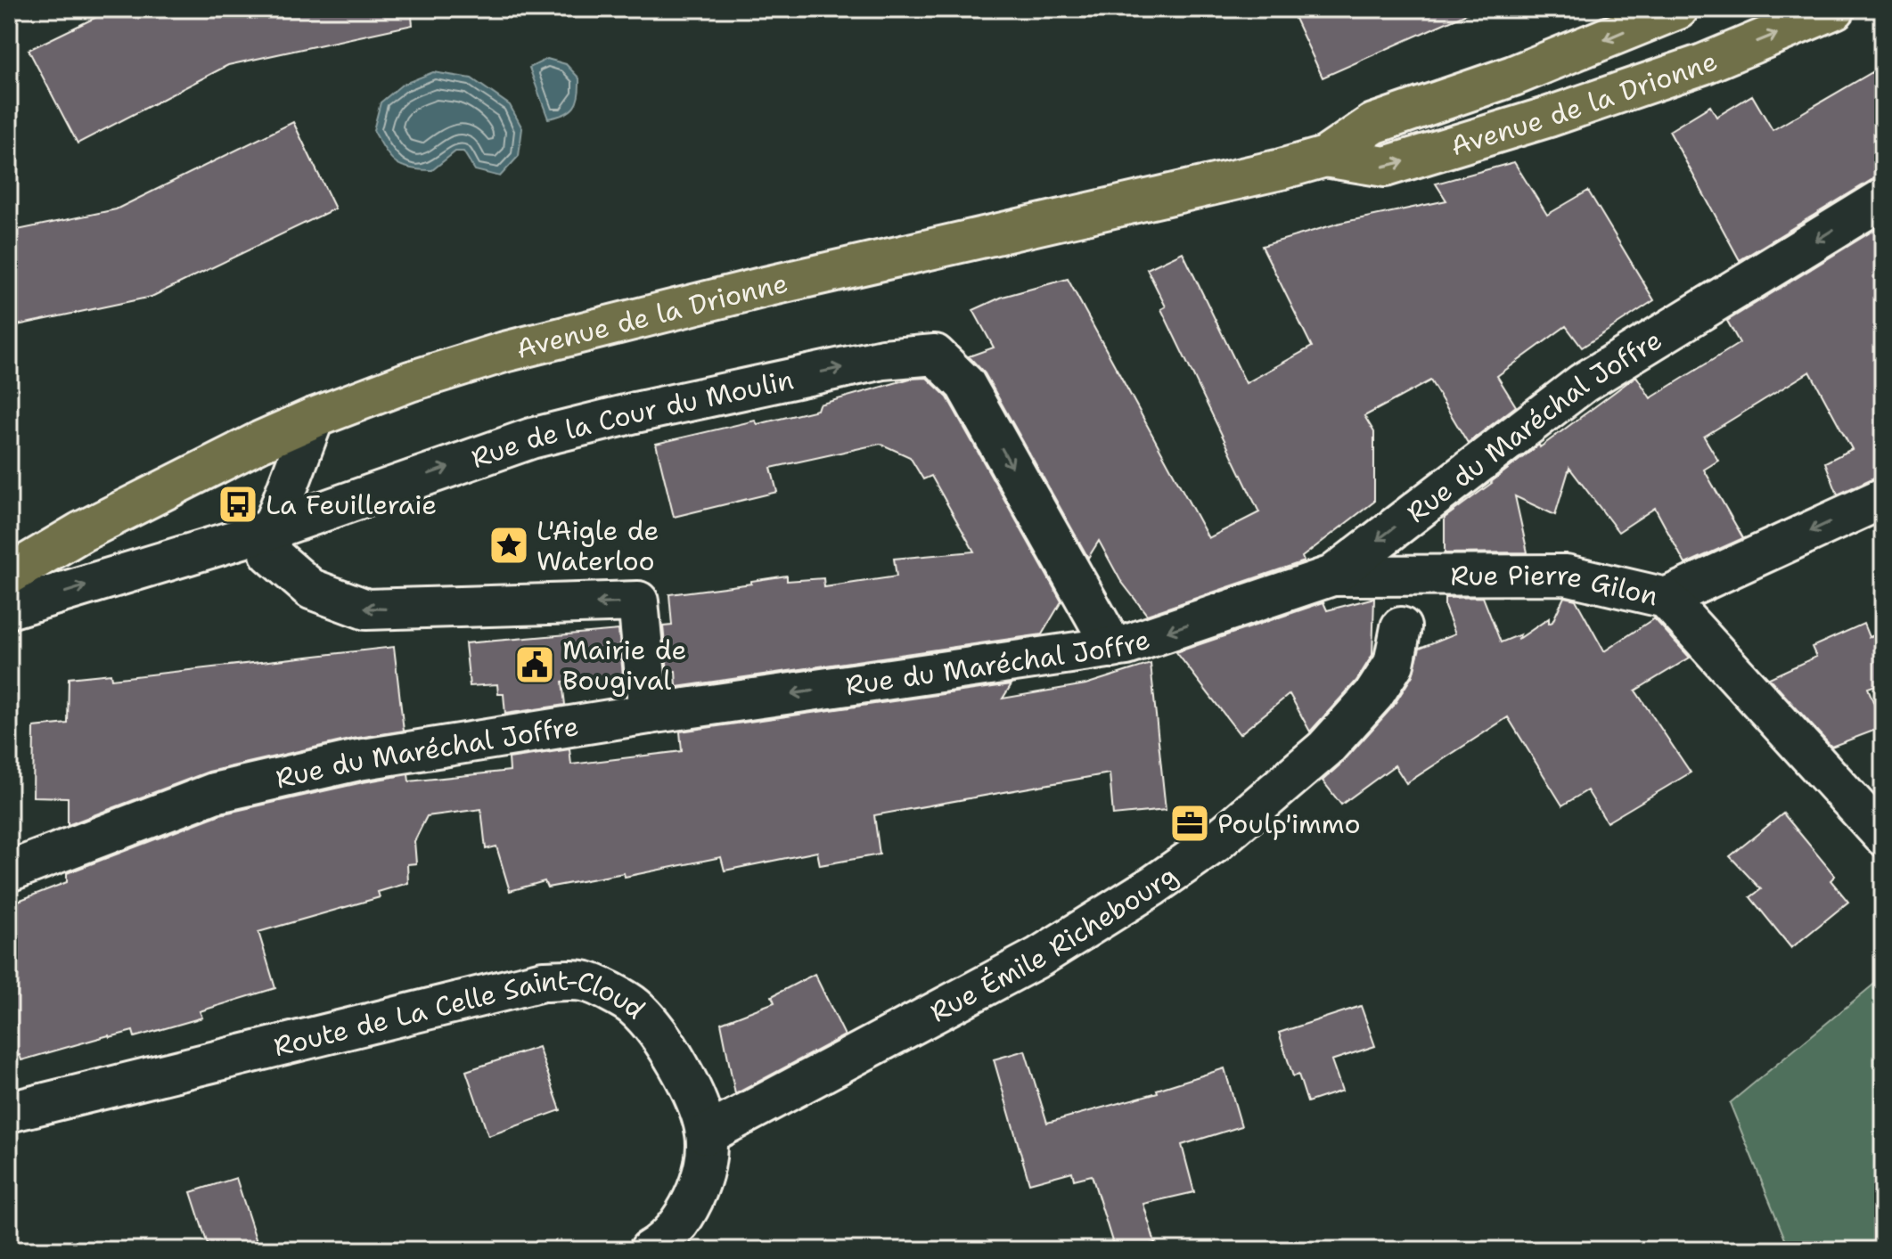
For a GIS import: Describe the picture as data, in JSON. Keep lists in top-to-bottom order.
{
  "streets": {
    "main road": ["Avenue de la Drionne"],
    "street": [
      "Rue de la Cour du Moulin",
      "Rue du Maréchal Joffre",
      "Rue Pierre Gilon",
      "Rue Émile Richebourg",
      "Route de La Celle Saint-Cloud"
    ]
  },
  "crossings": [
    ["Avenue de la Drionne", "Rue de la Cour du Moulin"],
    ["Rue de la Cour du Moulin", "Rue du Maréchal Joffre"],
    ["Rue du Maréchal Joffre", "Rue Pierre Gilon"],
    ["Rue Émile Richebourg", "Route de La Celle Saint-Cloud"]
  ],
  "one_way": ["Rue de la Cour du Moulin", "Rue du Maréchal Joffre", "Rue Pierre Gilon"],
  "places": {
    "bus stop": ["La Feuilleraie"],
    "place": ["L'Aigle de Waterloo"],
    "public building": ["Mairie de Bougival"],
    "office": ["Poulp'immo"]
  }
}
